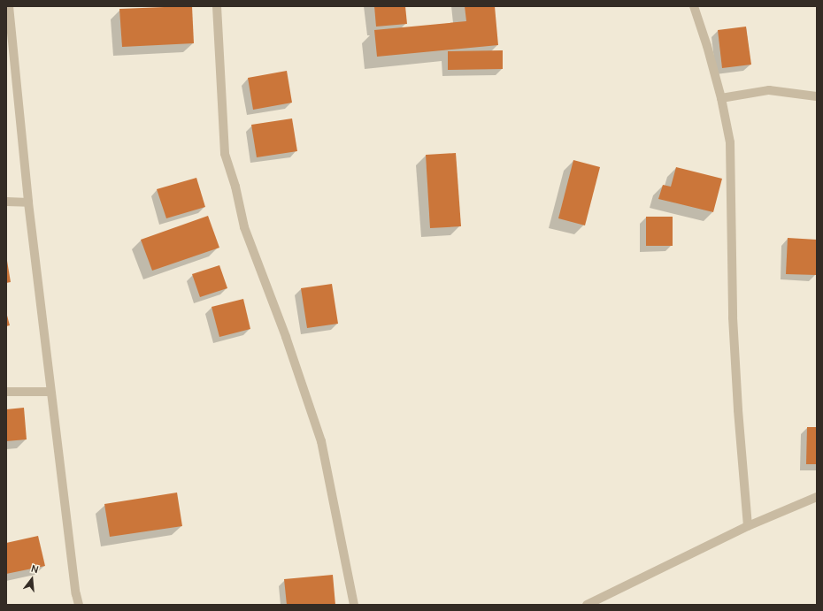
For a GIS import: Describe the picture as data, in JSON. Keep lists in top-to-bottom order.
{
  "north": "top"
}
